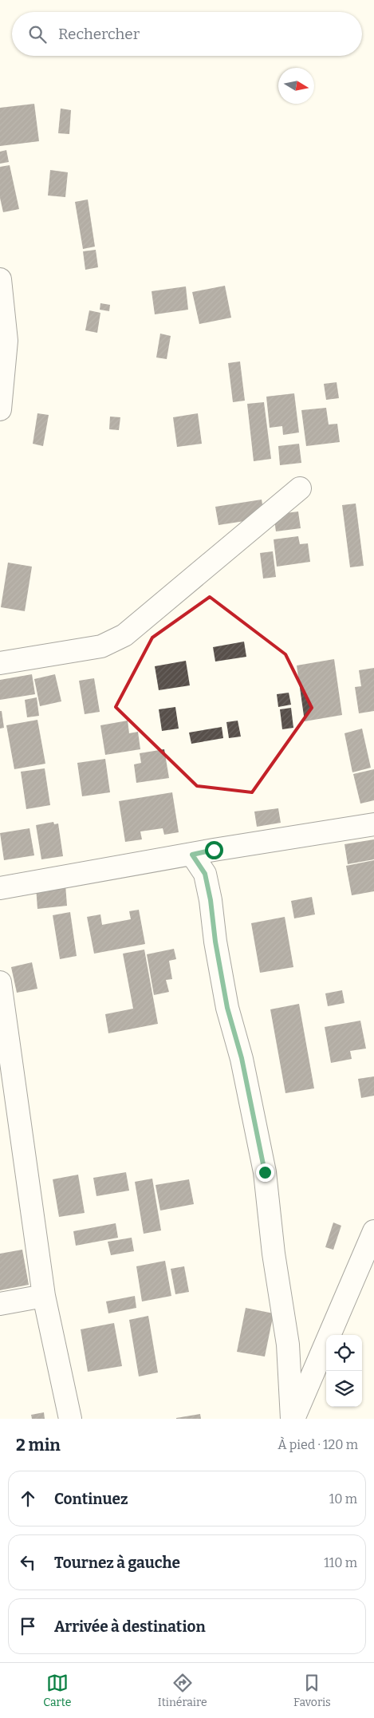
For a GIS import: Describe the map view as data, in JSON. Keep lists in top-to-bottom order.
{
  "north": "right",
  "page": {
    "search": "Rechercher",
    "heading": ["2 min", "À pied · 120 m"],
    "list": [
      ["Continuez", "10 m"],
      ["Tournez à gauche", "110 m"],
      "Arrivée à destination"
    ],
    "nav": ["Carte", "Itinéraire", "Favoris"]
  }
}
